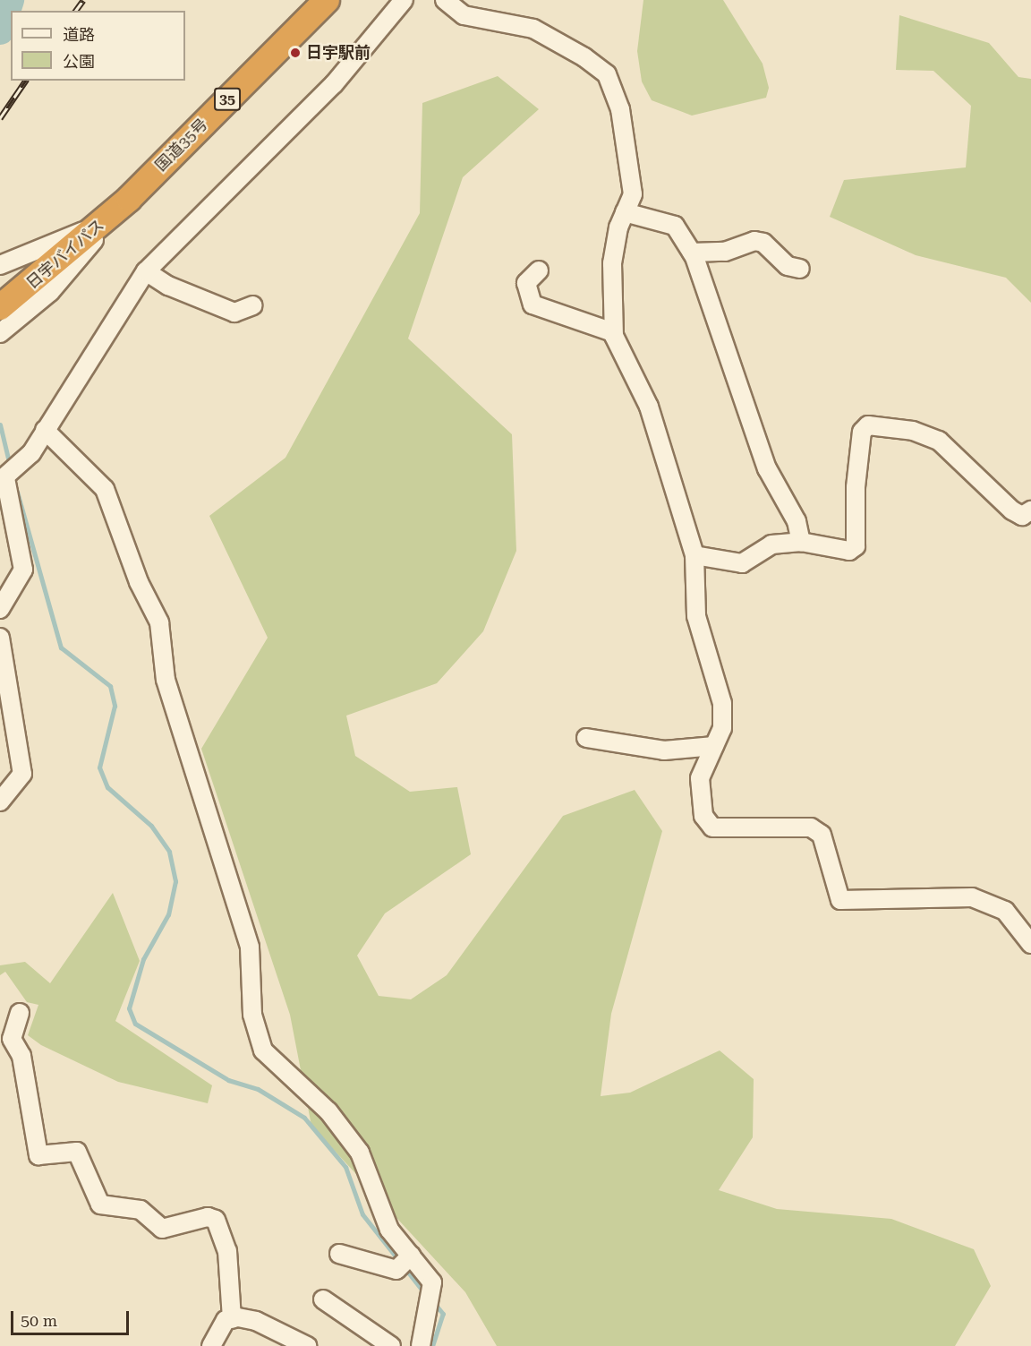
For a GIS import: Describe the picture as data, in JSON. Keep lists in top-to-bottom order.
{
  "streets": {
    "highway": ["35", "国道35号", "日宇バイパス"]
  },
  "crossings": [
    ["国道35号", "日宇バイパス"]
  ],
  "places": ["日宇駅前"],
  "legend": ["道路", "公園"],
  "scale_bar": "50 m"
}
